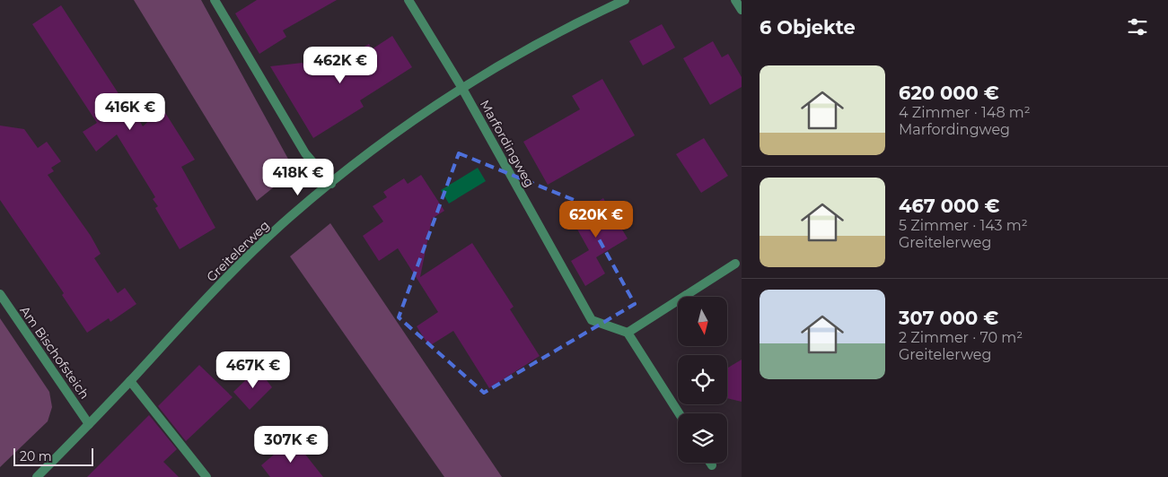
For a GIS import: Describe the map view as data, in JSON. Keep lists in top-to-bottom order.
{
  "streets": {
    "street": ["Marfordingweg", "Greitelerweg", "Am Bischofsteich"]
  },
  "crossings": [
    ["Marfordingweg", "Greitelerweg"],
    ["Greitelerweg", "Am Bischofsteich"]
  ],
  "scale_bar": "20 m",
  "north": "bottom",
  "page": {
    "heading": "6 Objekte",
    "price": [
      "462K €",
      "416K €",
      "418K €",
      "620K €",
      "467K €",
      "307K €"
    ],
    "list": [
      {
        "name": "620 000 €",
        "note": "4 Zimmer · 148 m² · Marfordingweg"
      },
      {
        "name": "467 000 €",
        "note": "5 Zimmer · 143 m² · Greitelerweg"
      },
      {
        "name": "307 000 €",
        "note": "2 Zimmer · 70 m² · Greitelerweg"
      }
    ],
    "scale": "20 m"
  }
}
